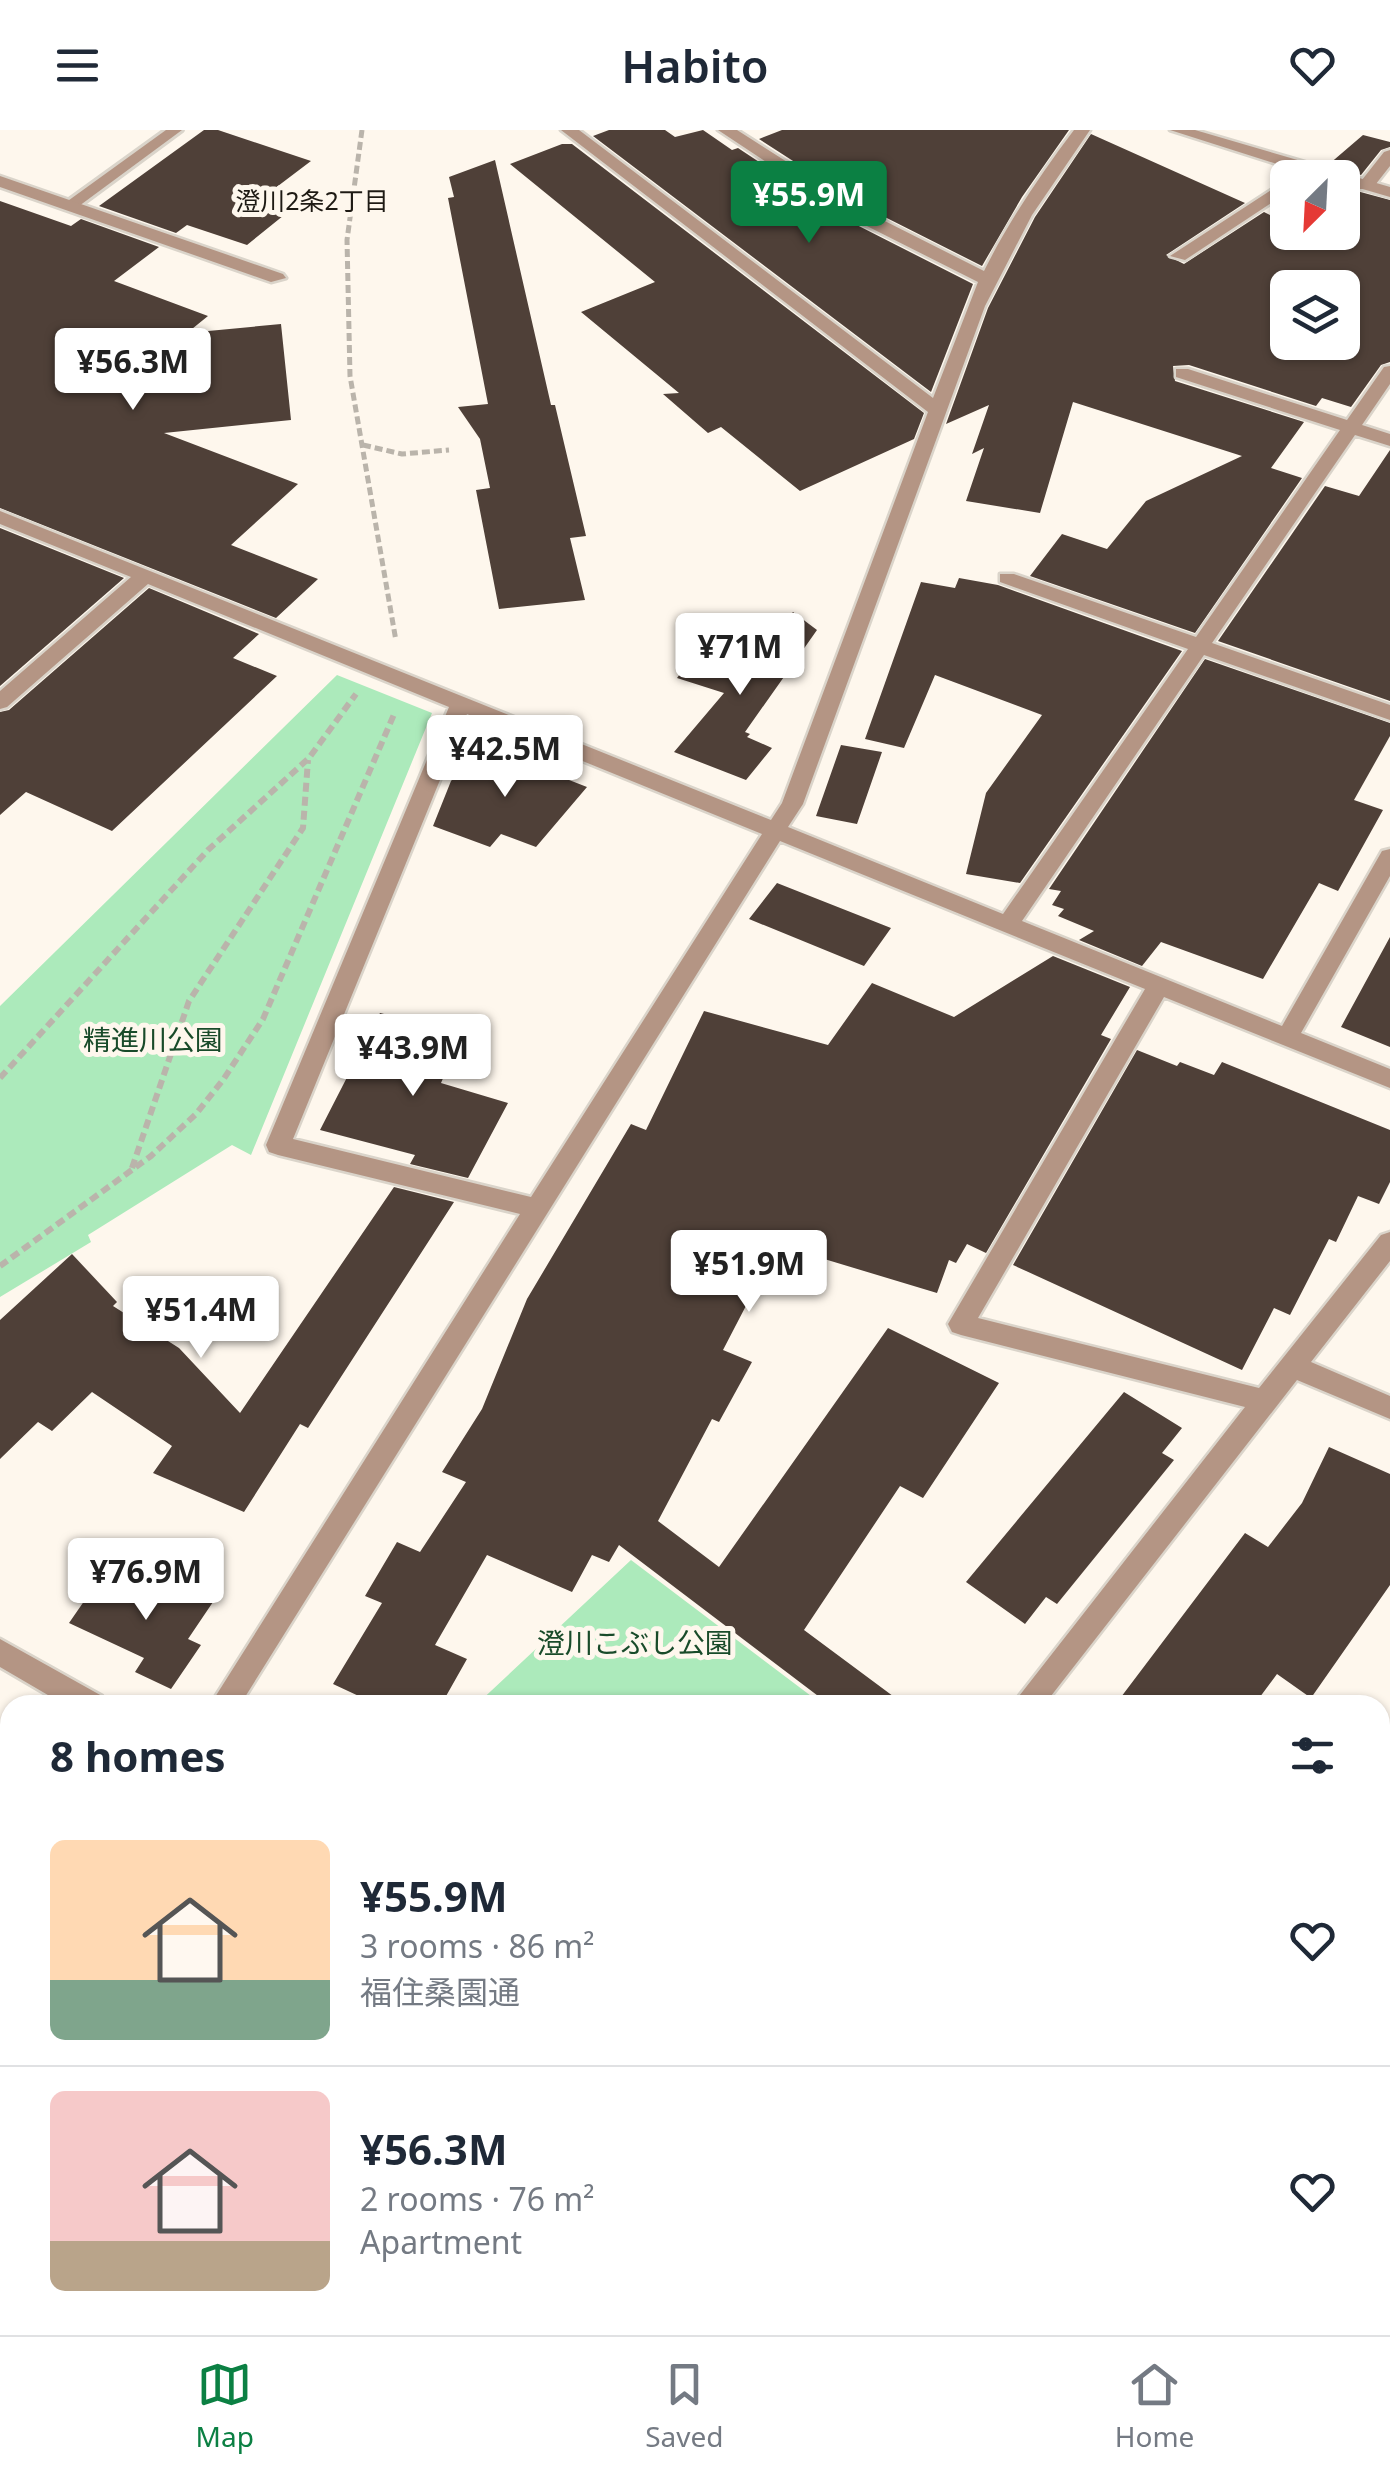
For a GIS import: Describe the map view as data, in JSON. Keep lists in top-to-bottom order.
{
  "districts": ["澄川2条2丁目"],
  "parks": ["精進川公園", "澄川こぶし公園"],
  "north": "bottom left",
  "page": {
    "header": "Habito",
    "price": [
      "¥55.9M",
      "¥56.3M",
      "¥71M",
      "¥42.5M",
      "¥43.9M",
      "¥51.9M",
      "¥51.4M",
      "¥76.9M"
    ],
    "heading": "8 homes",
    "list": [
      {
        "name": "¥55.9M",
        "note": "3 rooms · 86 m² · 福住桑園通"
      },
      {
        "name": "¥56.3M",
        "note": "2 rooms · 76 m² · Apartment"
      }
    ],
    "tabs": ["Map", "Saved", "Home"]
  }
}
